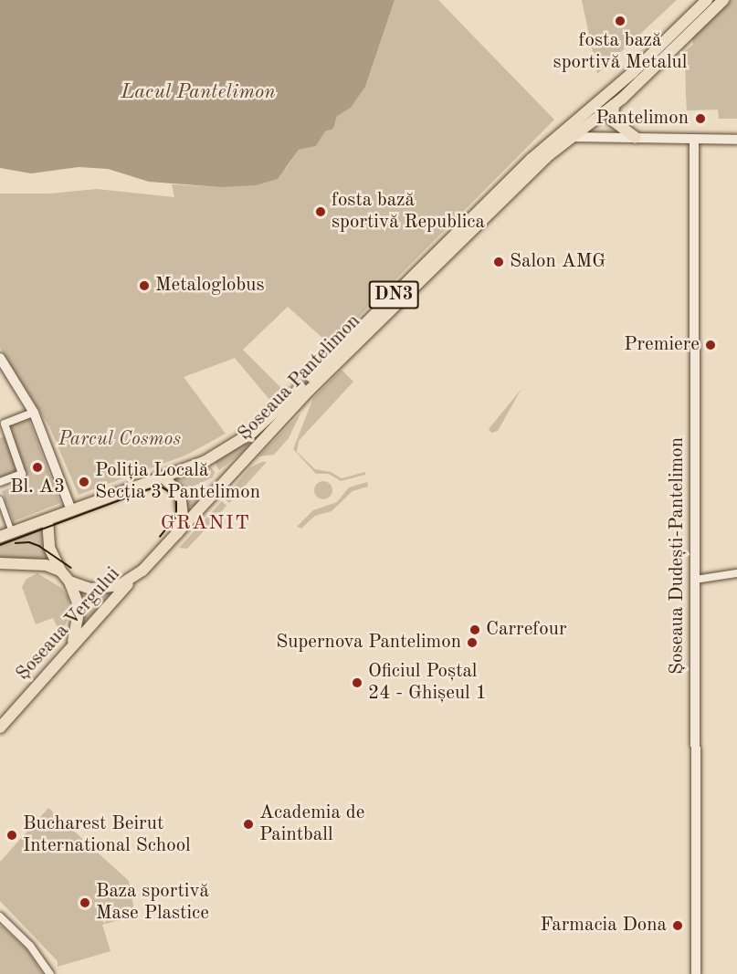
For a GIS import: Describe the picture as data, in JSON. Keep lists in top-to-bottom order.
{
  "streets": {
    "main road": ["DN3", "Șoseaua Pantelimon", "Șoseaua Vergului"],
    "street": ["Șoseaua Dudești-Pantelimon"]
  },
  "crossings": [
    ["Șoseaua Pantelimon", "Șoseaua Vergului"]
  ],
  "districts": ["GRANIT"],
  "water": ["Lacul Pantelimon"],
  "parks": ["Parcul Cosmos"],
  "places": [
    "fosta bază sportivă Metalul",
    "Pantelimon",
    "fosta bază sportivă Republica",
    "Salon AMG",
    "Metaloglobus",
    "Premiere",
    "Bl. A3",
    "Poliția Locală Secția 3 Pantelimon",
    "Carrefour",
    "Supernova Pantelimon",
    "Oficiul Poștal 24 - Ghișeul 1",
    "Academia de Paintball",
    "Bucharest Beirut International School",
    "Baza sportivă Mase Plastice",
    "Farmacia Dona"
  ]
}
